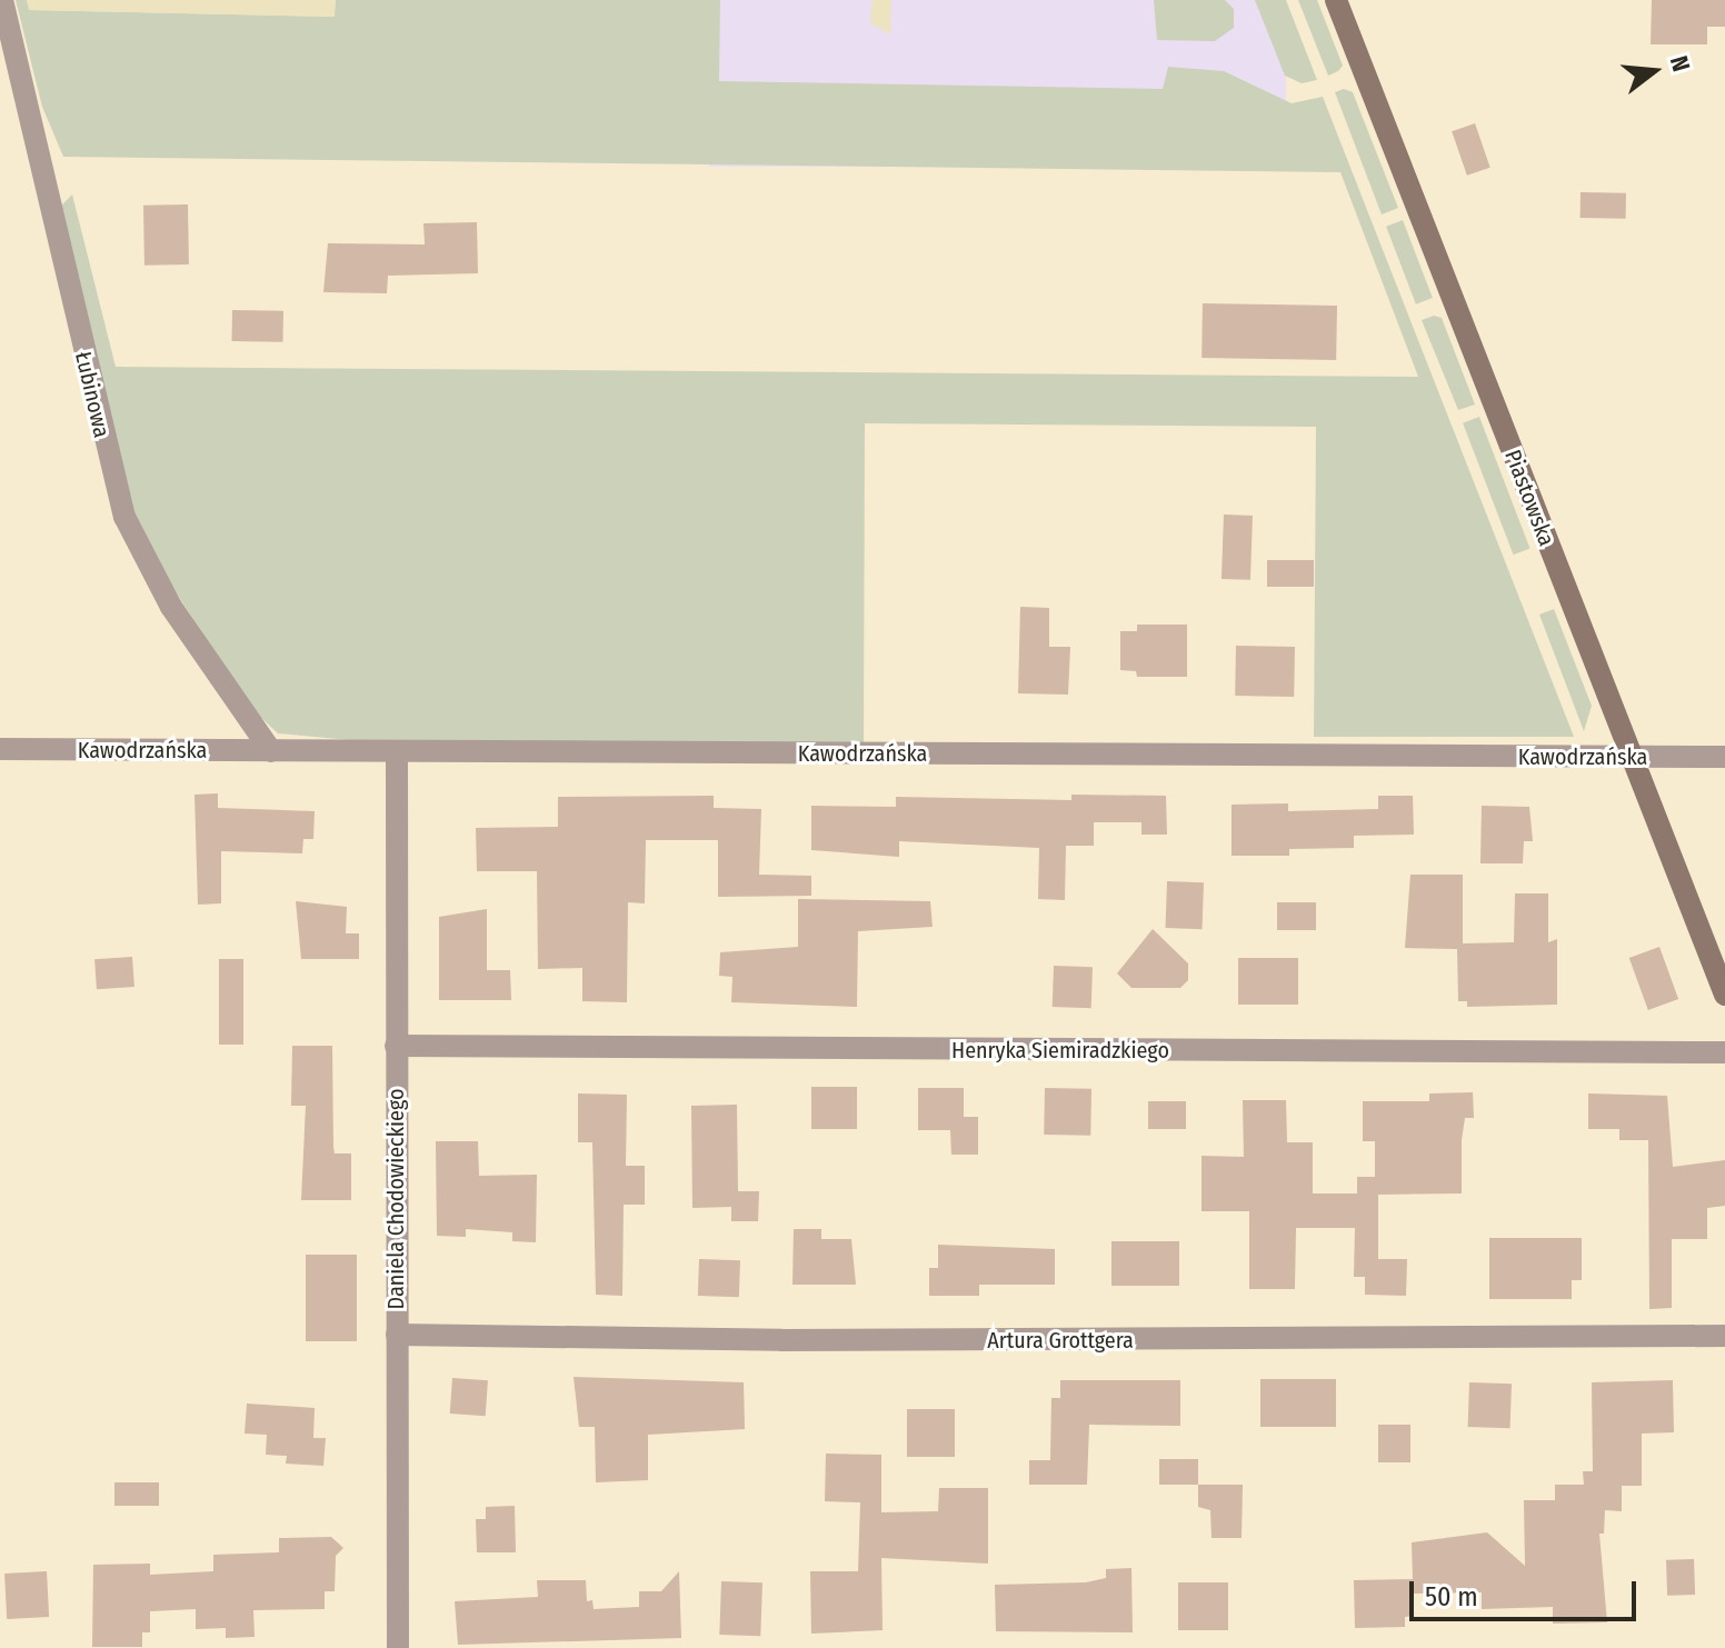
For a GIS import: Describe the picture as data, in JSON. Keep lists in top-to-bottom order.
{
  "streets": {
    "street": [
      "Łubinowa",
      "Piastowska",
      "Kawodrzańska",
      "Henryka Siemiradzkiego",
      "Daniela Chodowieckiego",
      "Artura Grottgera"
    ]
  },
  "crossings": [
    ["Łubinowa", "Kawodrzańska"],
    ["Piastowska", "Kawodrzańska"],
    ["Kawodrzańska", "Daniela Chodowieckiego"],
    ["Henryka Siemiradzkiego", "Daniela Chodowieckiego"],
    ["Daniela Chodowieckiego", "Artura Grottgera"]
  ],
  "scale_bar": "50 m",
  "north": "right"
}
